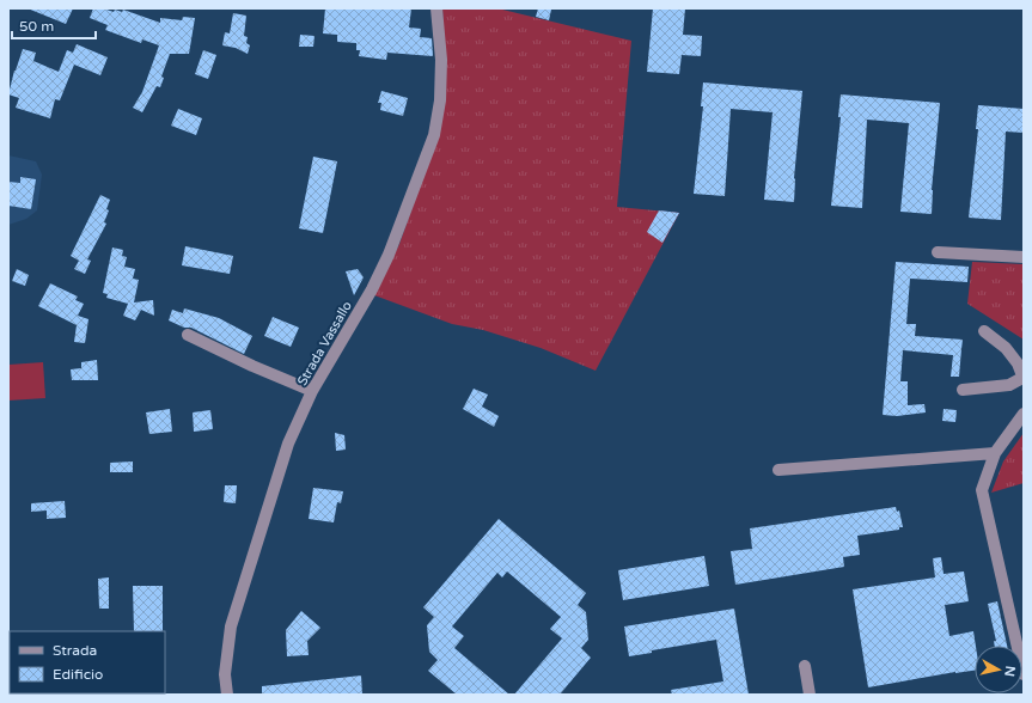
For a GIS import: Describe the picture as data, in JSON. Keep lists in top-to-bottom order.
{
  "streets": {
    "street": ["Strada Vassallo"]
  },
  "legend": ["Strada", "Edificio"],
  "scale_bar": "50 m",
  "north": "right"
}
